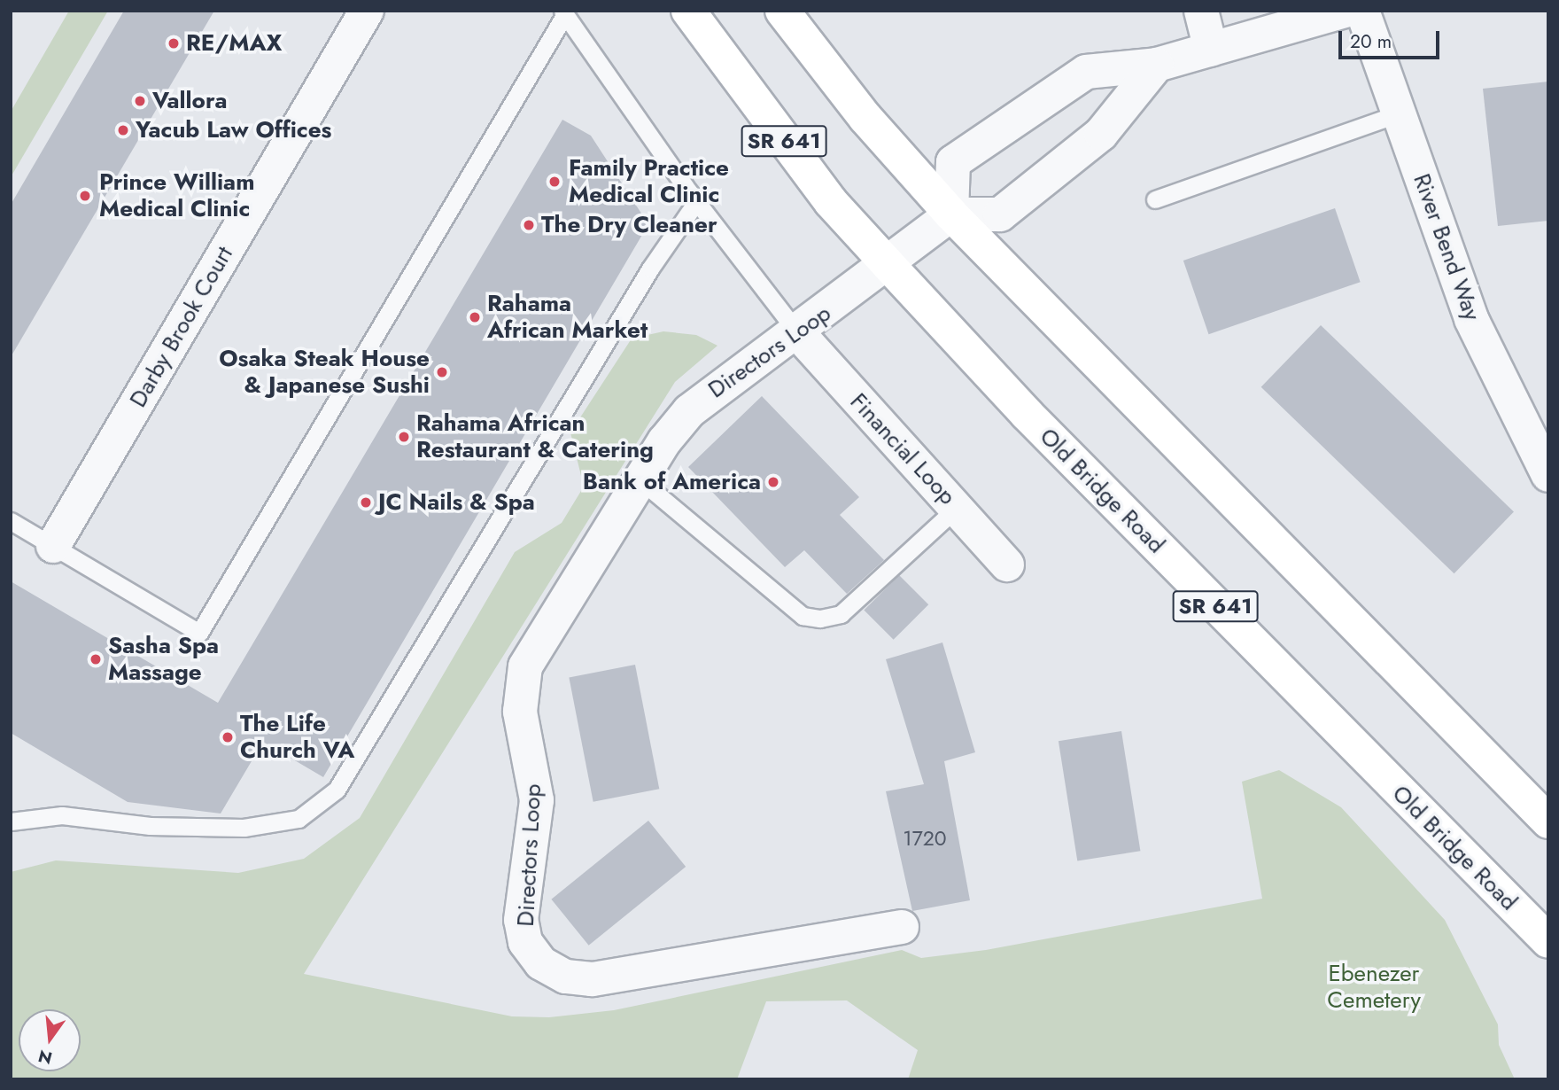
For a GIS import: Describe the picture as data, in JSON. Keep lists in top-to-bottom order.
{
  "streets": {
    "main road": ["SR 641", "Old Bridge Road"],
    "street": [
      "River Bend Way",
      "Darby Brook Court",
      "Directors Loop",
      "Financial Loop"
    ]
  },
  "crossings": [
    ["SR 641", "Directors Loop"],
    ["Directors Loop", "Financial Loop"],
    ["Directors Loop", "Old Bridge Road"]
  ],
  "parks": ["Ebenezer Cemetery"],
  "places": [
    "RE/MAX",
    "Vallora",
    "Yacub Law Offices",
    "Family Practice Medical Clinic",
    "Prince William Medical Clinic",
    "The Dry Cleaner",
    "Rahama African Market",
    "Osaka Steak House & Japanese Sushi",
    "Rahama African Restaurant & Catering",
    "Bank of America",
    "JC Nails & Spa",
    "Sasha Spa Massage",
    "The Life Church VA"
  ],
  "house_numbers": ["1720"],
  "scale_bar": "20 m",
  "north": "bottom"
}
